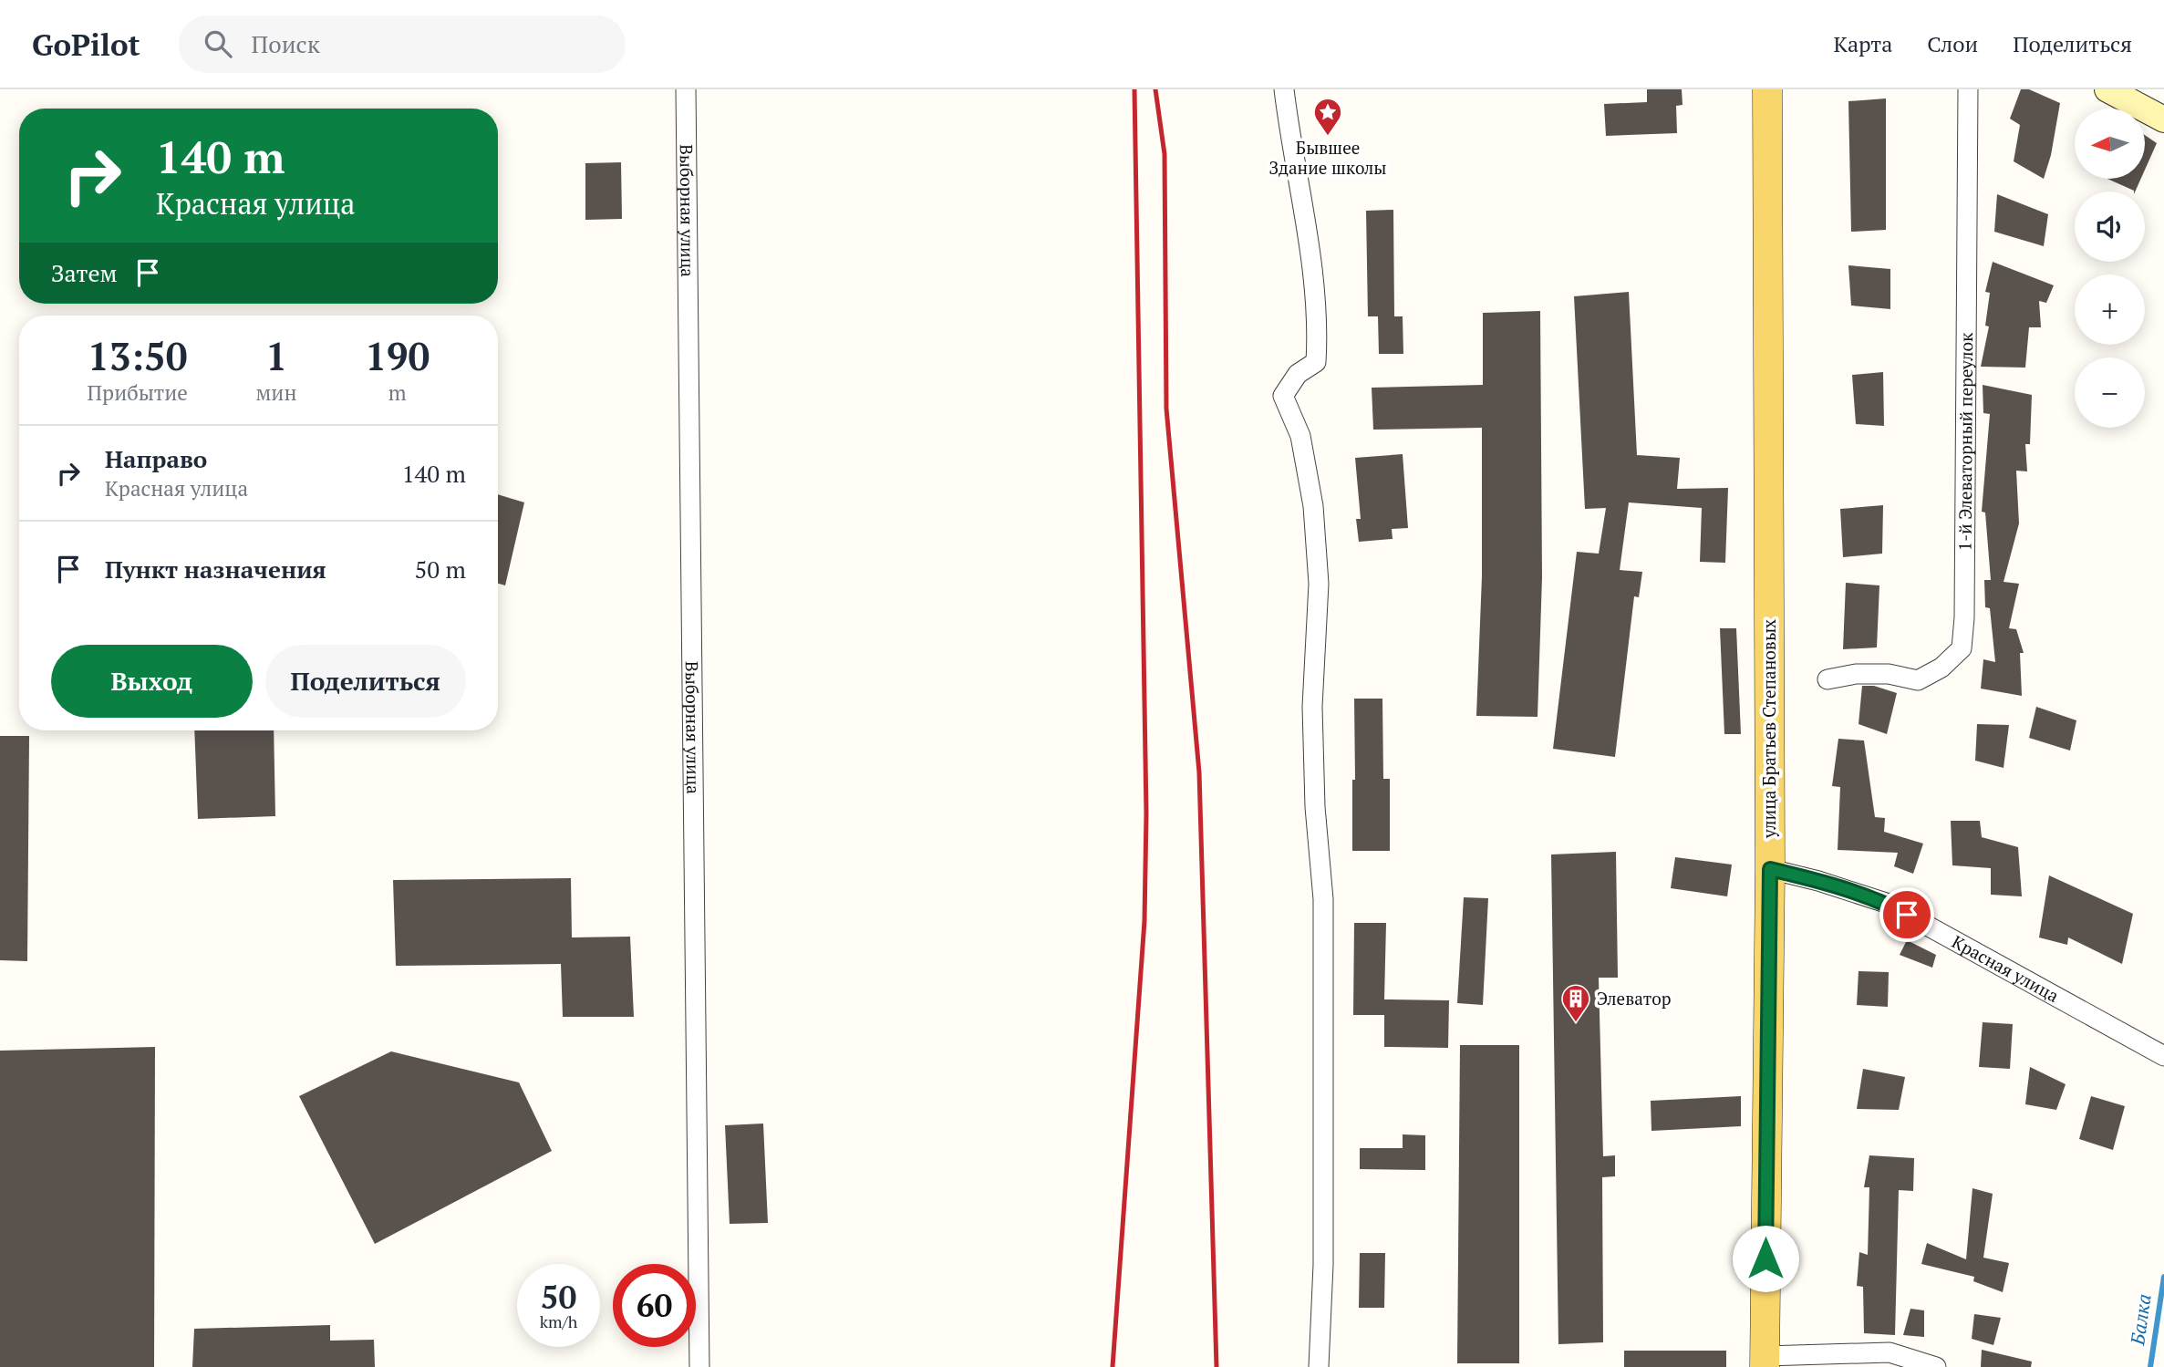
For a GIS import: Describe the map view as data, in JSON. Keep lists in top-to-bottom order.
{
  "streets": {
    "main road": ["улица Братьев Степановых"],
    "street": ["Выборная улица", "1-й Элеваторный переулок", "Красная улица"]
  },
  "crossings": [
    ["улица Братьев Степановых", "Красная улица"]
  ],
  "water": ["Балка"],
  "places": {
    "place": ["Бывшее Здание школы"],
    "building": ["Элеватор"]
  },
  "north": "left",
  "page": {
    "header": "GoPilot",
    "search": "Поиск",
    "nav": ["Карта", "Слои", "Поделиться"],
    "map_buttons": ["+", "−"],
    "turn": ["140 m", "Красная улица"],
    "then": "Затем",
    "eta": [
      "13:50",
      "Прибытие",
      "1",
      "мин",
      "190",
      "m"
    ],
    "list": [
      {
        "name": "Направо",
        "note": "Красная улица",
        "value": "140 m"
      },
      {
        "name": "Пункт назначения",
        "value": "50 m"
      }
    ],
    "buttons": ["Выход", "Поделиться"],
    "speed": "50 km/h",
    "limit": "60"
  }
}
